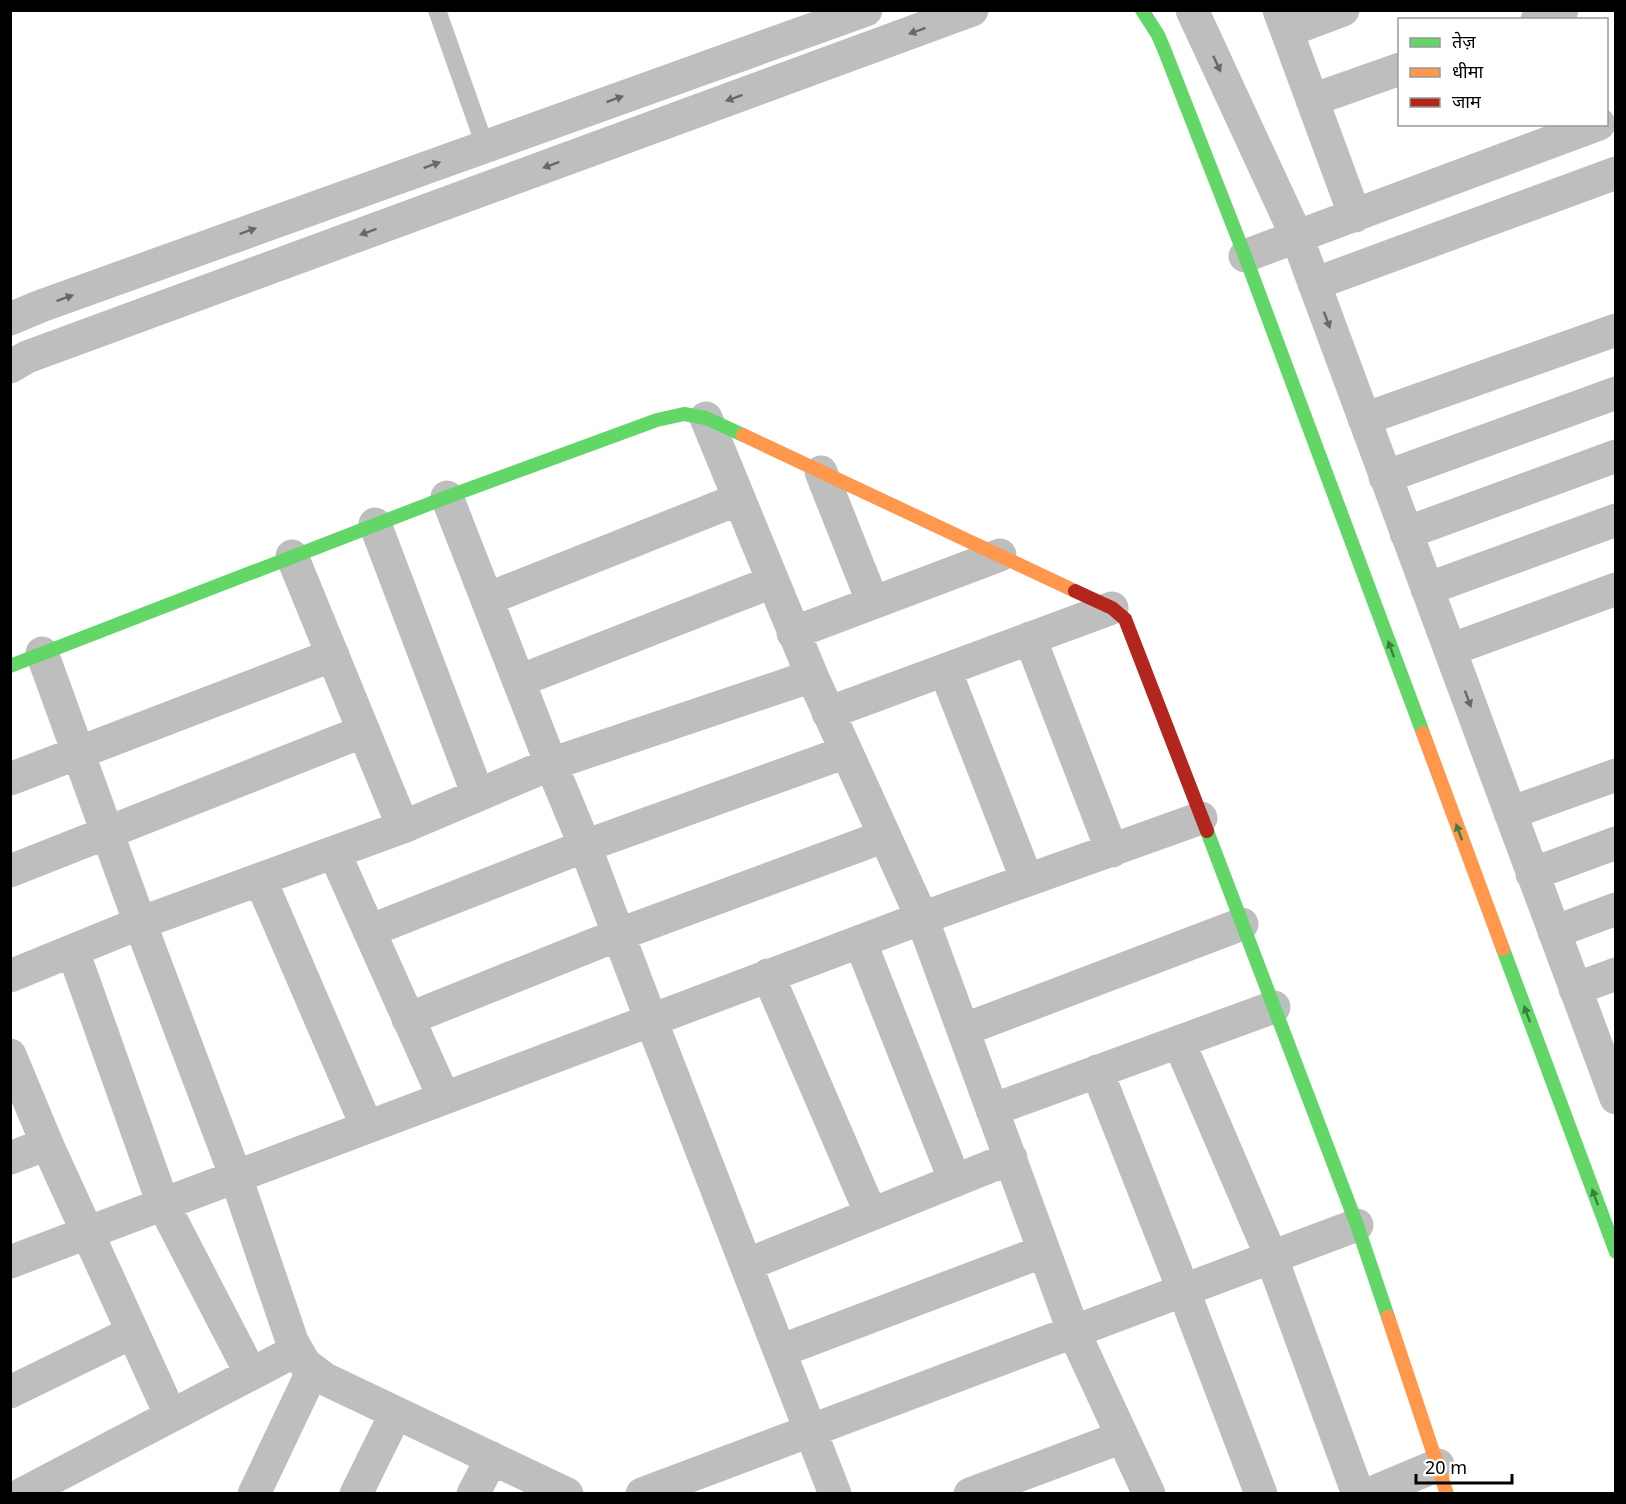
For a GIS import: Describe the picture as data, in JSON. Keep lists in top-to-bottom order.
{
  "legend": ["तेज़", "धीमा", "जाम"],
  "scale_bar": "20 m"
}
